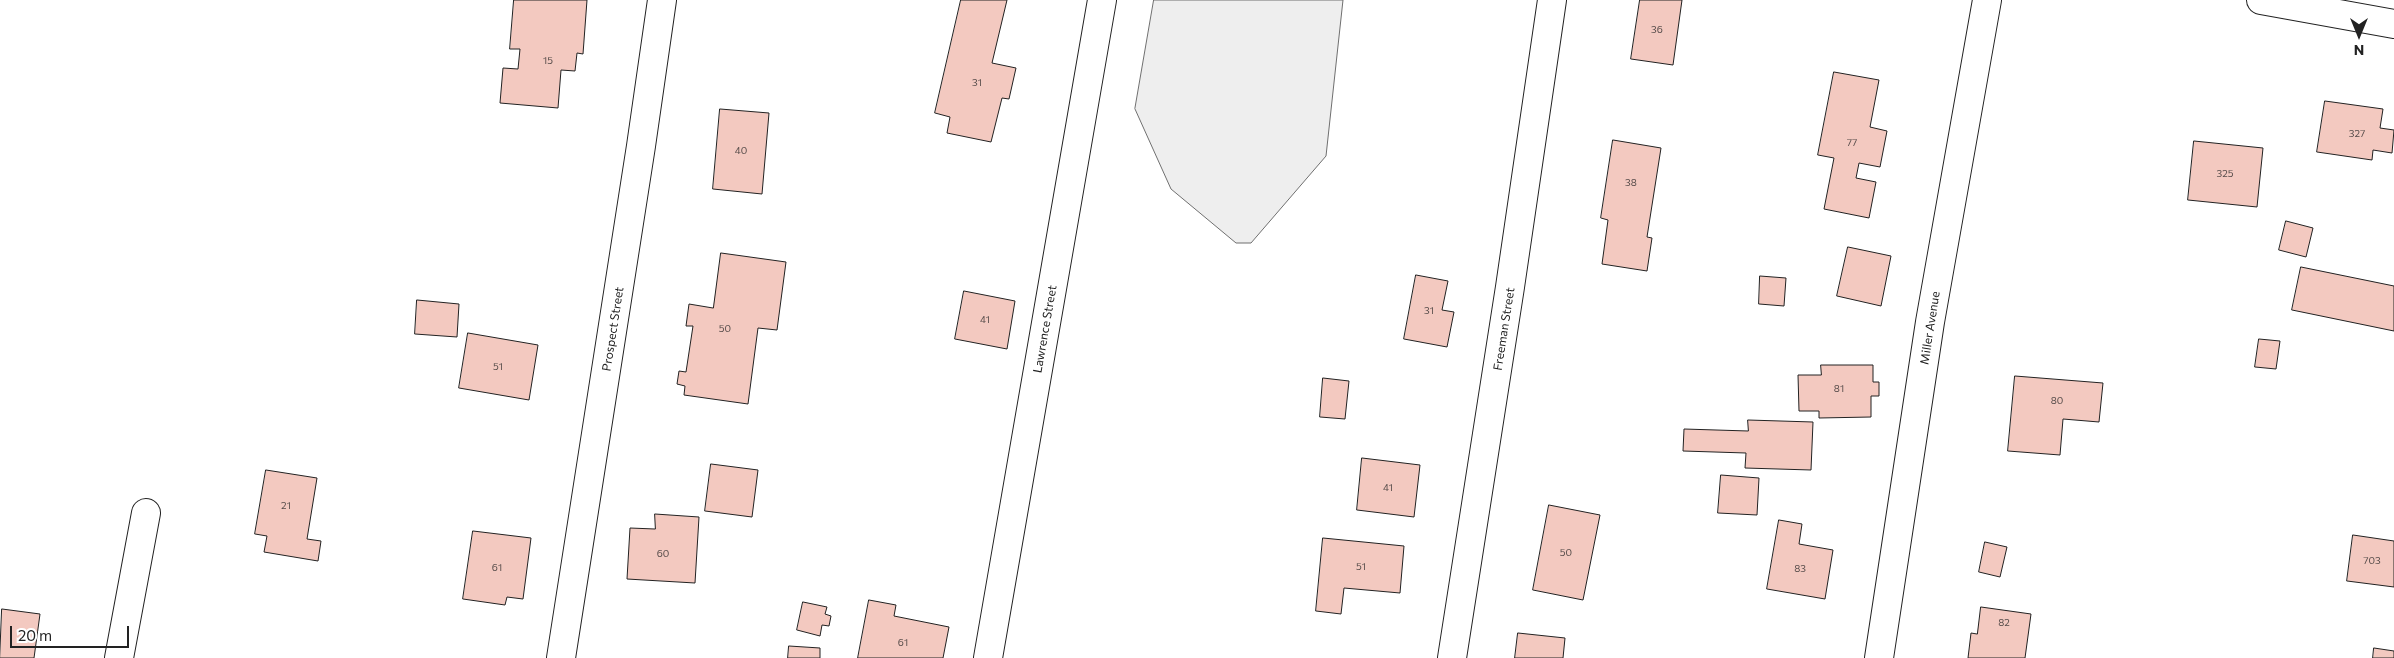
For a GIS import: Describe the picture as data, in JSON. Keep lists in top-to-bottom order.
{
  "streets": {
    "street": [
      "Miller Avenue",
      "Prospect Street",
      "Lawrence Street",
      "Freeman Street"
    ]
  },
  "house_numbers": [
    "36",
    "15",
    "31",
    "327",
    "77",
    "40",
    "325",
    "38",
    "31",
    "41",
    "50",
    "51",
    "81",
    "80",
    "41",
    "21",
    "50",
    "60",
    "703",
    "51",
    "61",
    "83",
    "82",
    "61"
  ],
  "scale_bar": "20 m",
  "north": "bottom"
}
